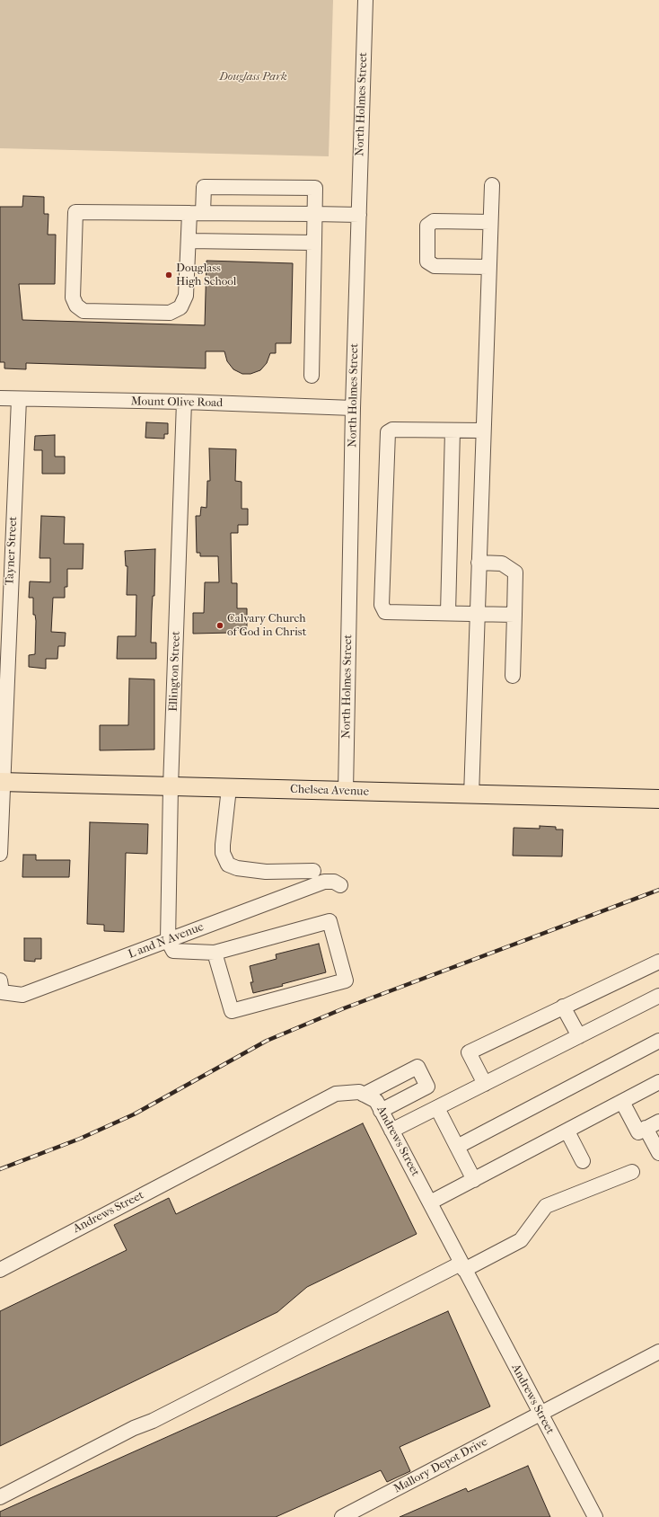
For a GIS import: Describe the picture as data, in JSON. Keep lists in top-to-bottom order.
{
  "streets": {
    "main road": ["Chelsea Avenue"],
    "street": [
      "North Holmes Street",
      "Mount Olive Road",
      "Tayner Street",
      "Ellington Street",
      "L and N Avenue",
      "Andrews Street",
      "Mallory Depot Drive"
    ]
  },
  "crossings": [
    ["North Holmes Street", "Mount Olive Road"],
    ["North Holmes Street", "Chelsea Avenue"],
    ["Mount Olive Road", "Tayner Street"],
    ["Mount Olive Road", "Ellington Street"],
    ["Tayner Street", "Chelsea Avenue"],
    ["Ellington Street", "Chelsea Avenue"],
    ["Ellington Street", "L and N Avenue"],
    ["Andrews Street", "Mallory Depot Drive"]
  ],
  "parks": ["Douglass Park"],
  "places": ["Douglass High School", "Calvary Church of God in Christ"]
}
